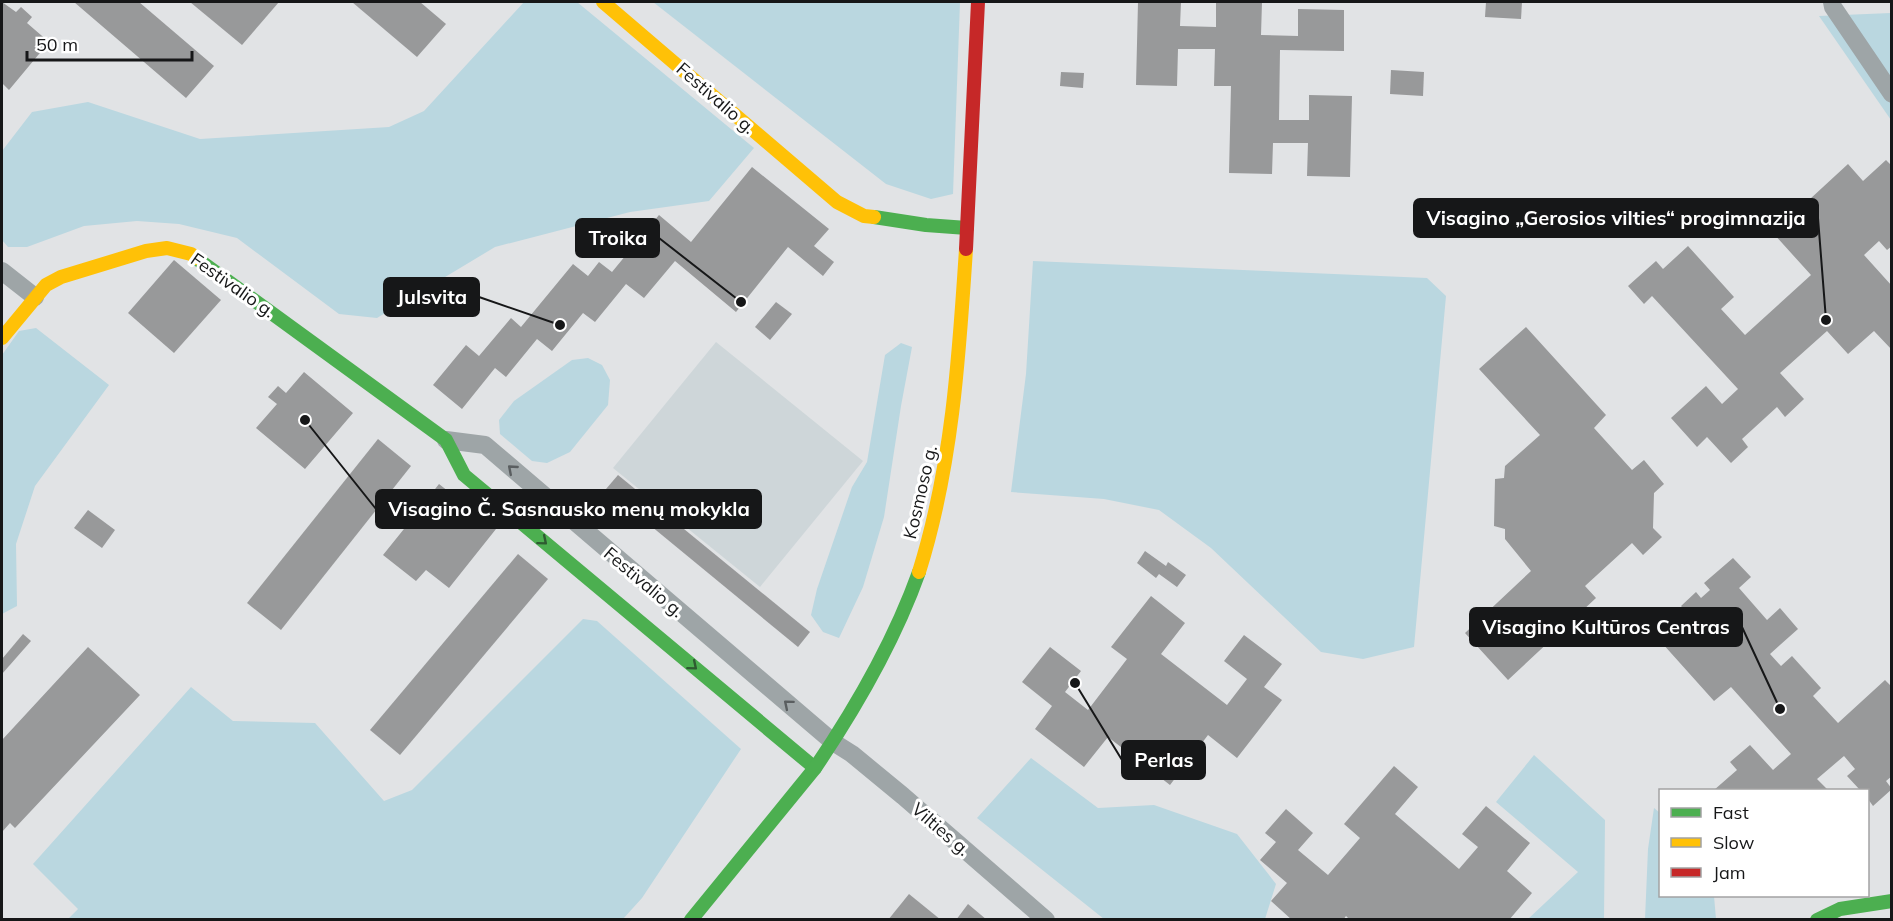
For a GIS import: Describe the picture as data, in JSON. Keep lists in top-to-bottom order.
{
  "streets": {
    "street": ["Festivalio g.", "Kosmoso g.", "Vilties g."]
  },
  "crossings": [
    ["Festivalio g.", "Kosmoso g."],
    ["Festivalio g.", "Vilties g."],
    ["Kosmoso g.", "Vilties g."]
  ],
  "places": [
    "Troika",
    "Visagino „Gerosios vilties“ progimnazija",
    "Julsvita",
    "Visagino Č. Sasnausko menų mokykla",
    "Perlas",
    "Visagino Kultūros Centras"
  ],
  "legend": ["Fast", "Slow", "Jam"],
  "scale_bar": "50 m"
}
